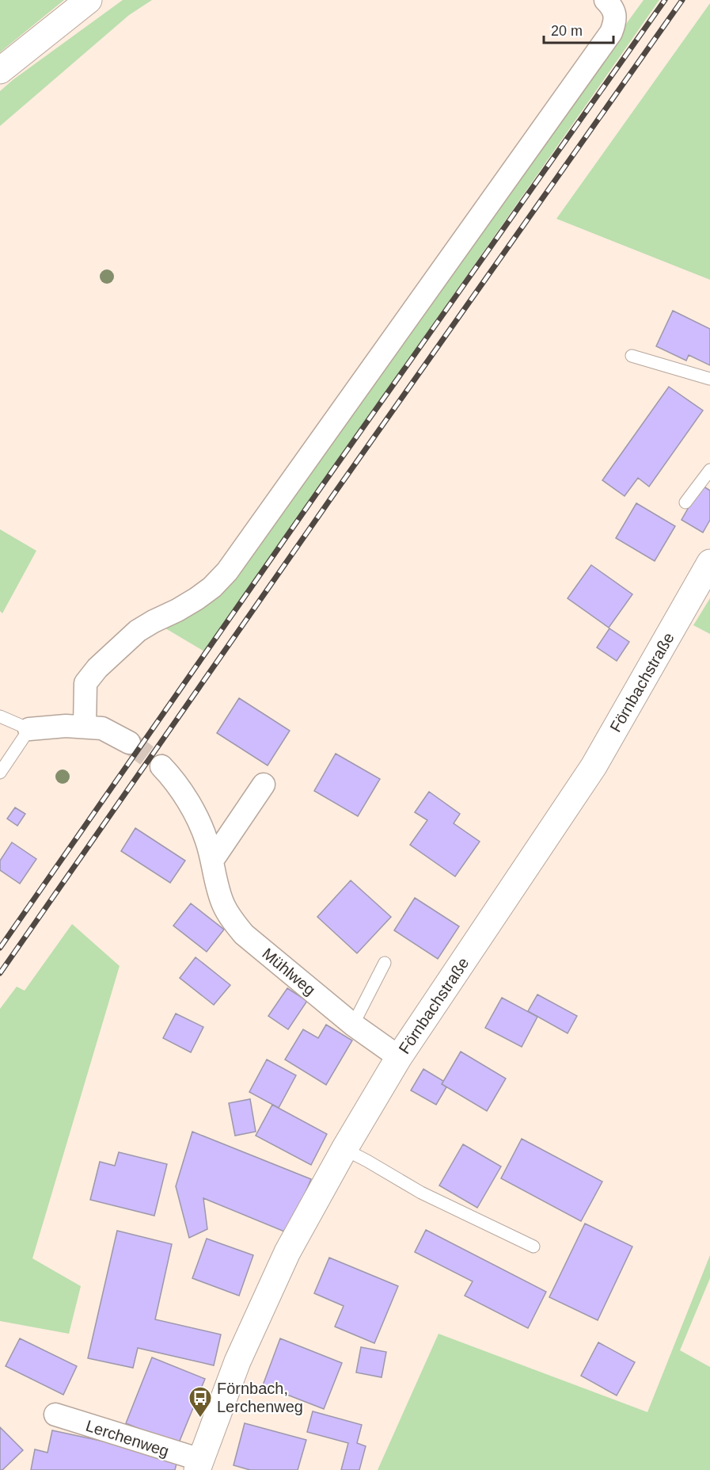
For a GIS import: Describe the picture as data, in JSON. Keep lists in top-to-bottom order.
{
  "streets": {
    "street": ["Förnbachstraße", "Mühlweg", "Lerchenweg"]
  },
  "crossings": [
    ["Förnbachstraße", "Mühlweg"],
    ["Förnbachstraße", "Lerchenweg"]
  ],
  "places": {
    "bus stop": ["Förnbach, Lerchenweg"]
  },
  "scale_bar": "20 m"
}
